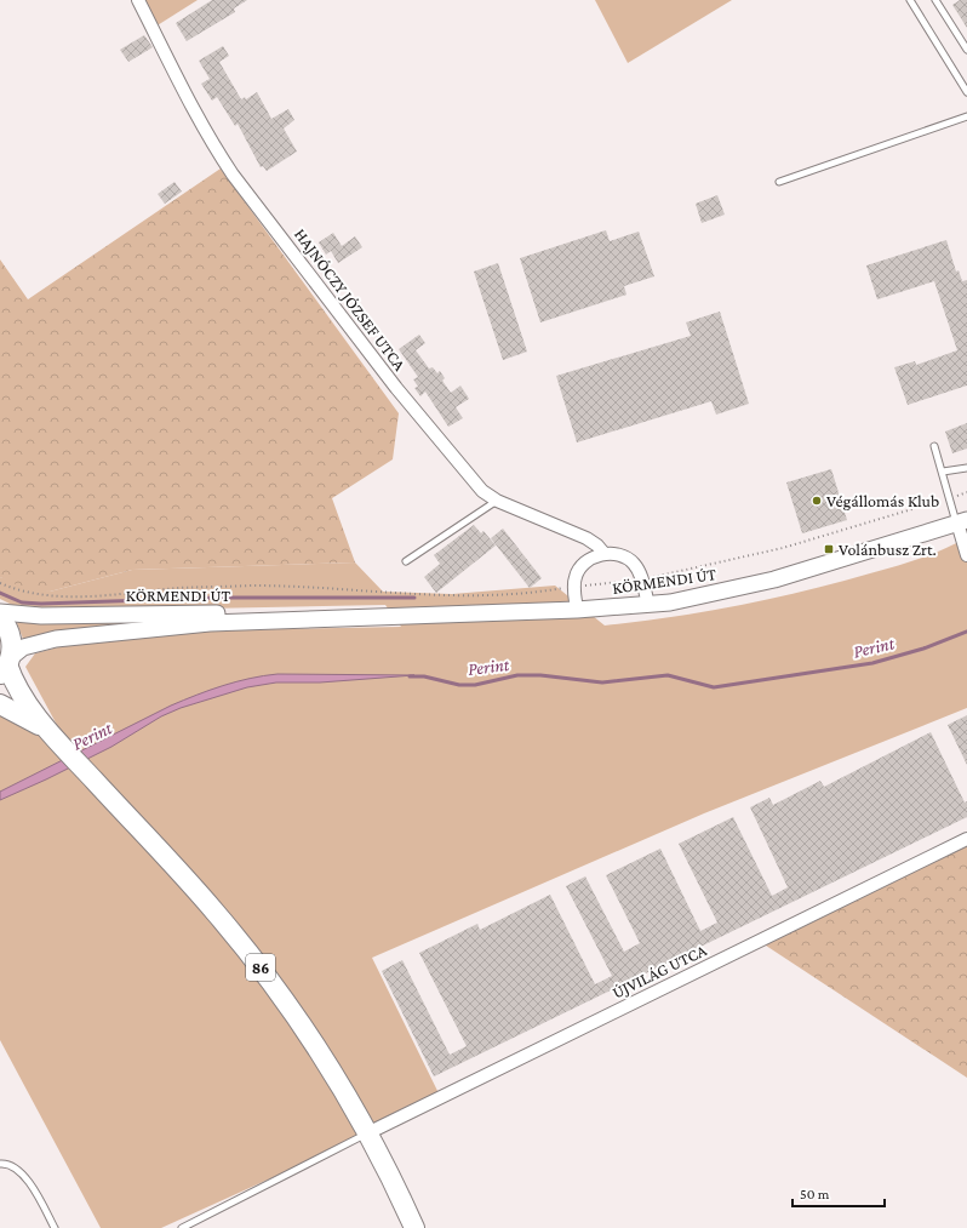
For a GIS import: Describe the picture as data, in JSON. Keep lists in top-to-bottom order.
{
  "streets": {
    "main road": ["86"],
    "street": ["HAJNÓCZY JÓZSEF UTCA", "KÖRMENDI ÚT", "ÚJVILÁG UTCA"]
  },
  "crossings": [
    ["KÖRMENDI ÚT", "86"],
    ["86", "ÚJVILÁG UTCA"]
  ],
  "water": ["Perint"],
  "places": {
    "other": ["Végállomás Klub"],
    "transit": ["Volánbusz Zrt."]
  },
  "scale_bar": "50 m"
}
